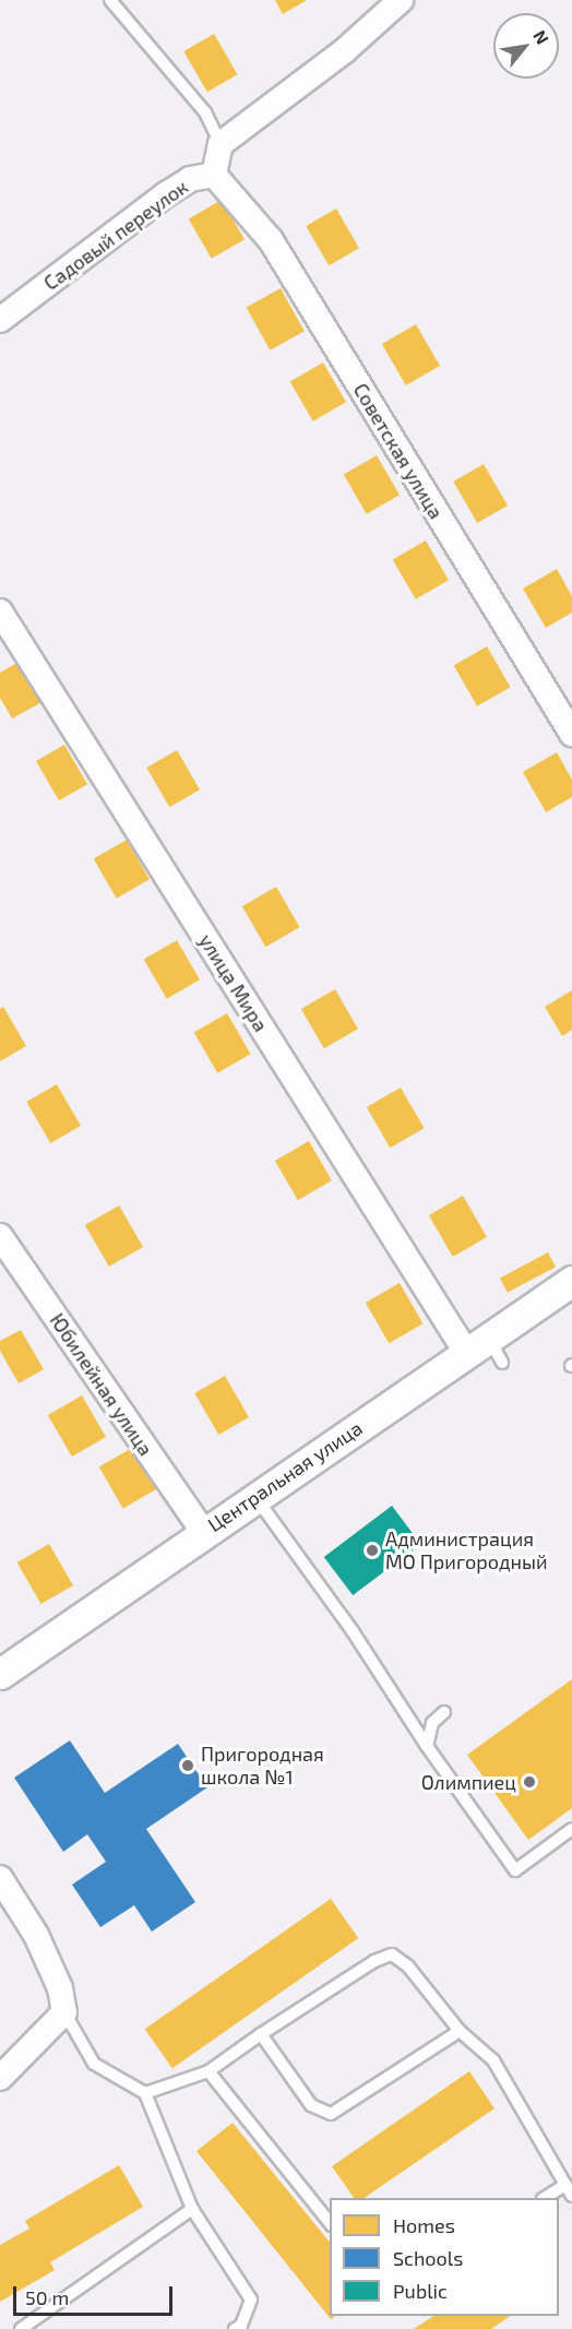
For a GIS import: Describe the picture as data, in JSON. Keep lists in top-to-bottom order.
{
  "streets": {
    "street": [
      "Садовый переулок",
      "Советская улица",
      "улица Мира",
      "Юбилейная улица",
      "Центральная улица"
    ]
  },
  "crossings": [
    ["Садовый переулок", "Советская улица"],
    ["улица Мира", "Центральная улица"],
    ["Юбилейная улица", "Центральная улица"]
  ],
  "places": ["Администрация МО Пригородный", "Пригородная школа №1", "Олимпиец"],
  "legend": ["Homes", "Schools", "Public"],
  "scale_bar": "50 m",
  "north": "top right"
}
